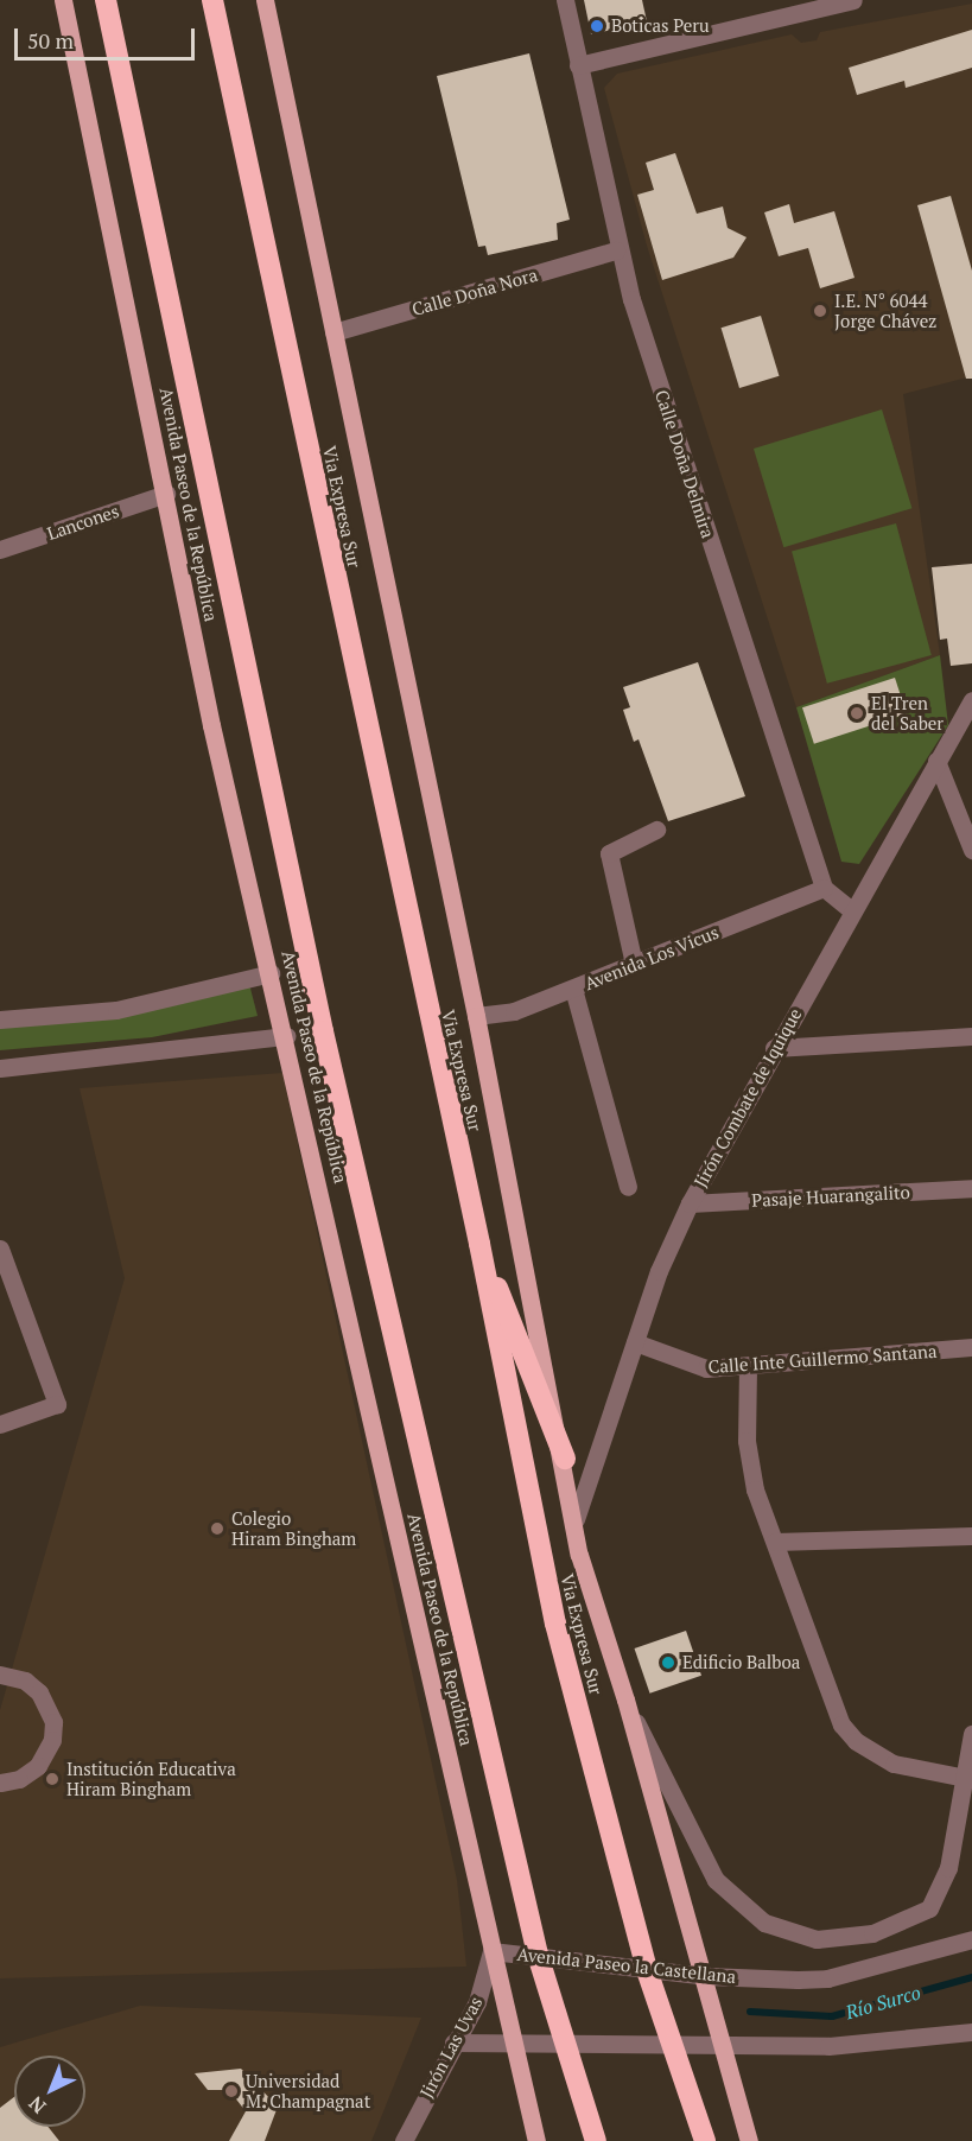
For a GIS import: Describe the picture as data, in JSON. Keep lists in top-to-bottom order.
{
  "streets": {
    "highway": ["Via Expresa Sur"],
    "main road": ["Avenida Paseo de la República"],
    "street": [
      "Calle Doña Nora",
      "Calle Doña Delmira",
      "Lancones",
      "Avenida Los Vicus",
      "Jirón Combate de Iquique",
      "Pasaje Huarangalito",
      "Calle Inte Guillermo Santana",
      "Avenida Paseo la Castellana",
      "Jirón Las Uvas"
    ]
  },
  "crossings": [
    ["Calle Doña Nora", "Calle Doña Delmira"],
    ["Calle Doña Delmira", "Avenida Los Vicus"],
    ["Avenida Paseo de la República", "Lancones"],
    ["Avenida Paseo de la República", "Avenida Paseo la Castellana"],
    ["Avenida Paseo de la República", "Jirón Las Uvas"],
    ["Via Expresa Sur", "Avenida Paseo la Castellana"],
    ["Jirón Combate de Iquique", "Pasaje Huarangalito"],
    ["Jirón Combate de Iquique", "Calle Inte Guillermo Santana"],
    ["Avenida Paseo la Castellana", "Jirón Las Uvas"]
  ],
  "water": ["Río Surco"],
  "places": [
    "Boticas Peru",
    "I.E. N° 6044 Jorge Chávez",
    "El Tren del Saber",
    "Colegio Hiram Bingham",
    "Edificio Balboa",
    "Institución Educativa Hiram Bingham",
    "Universidad M. Champagnat"
  ],
  "scale_bar": "50 m",
  "north": "bottom left"
}
